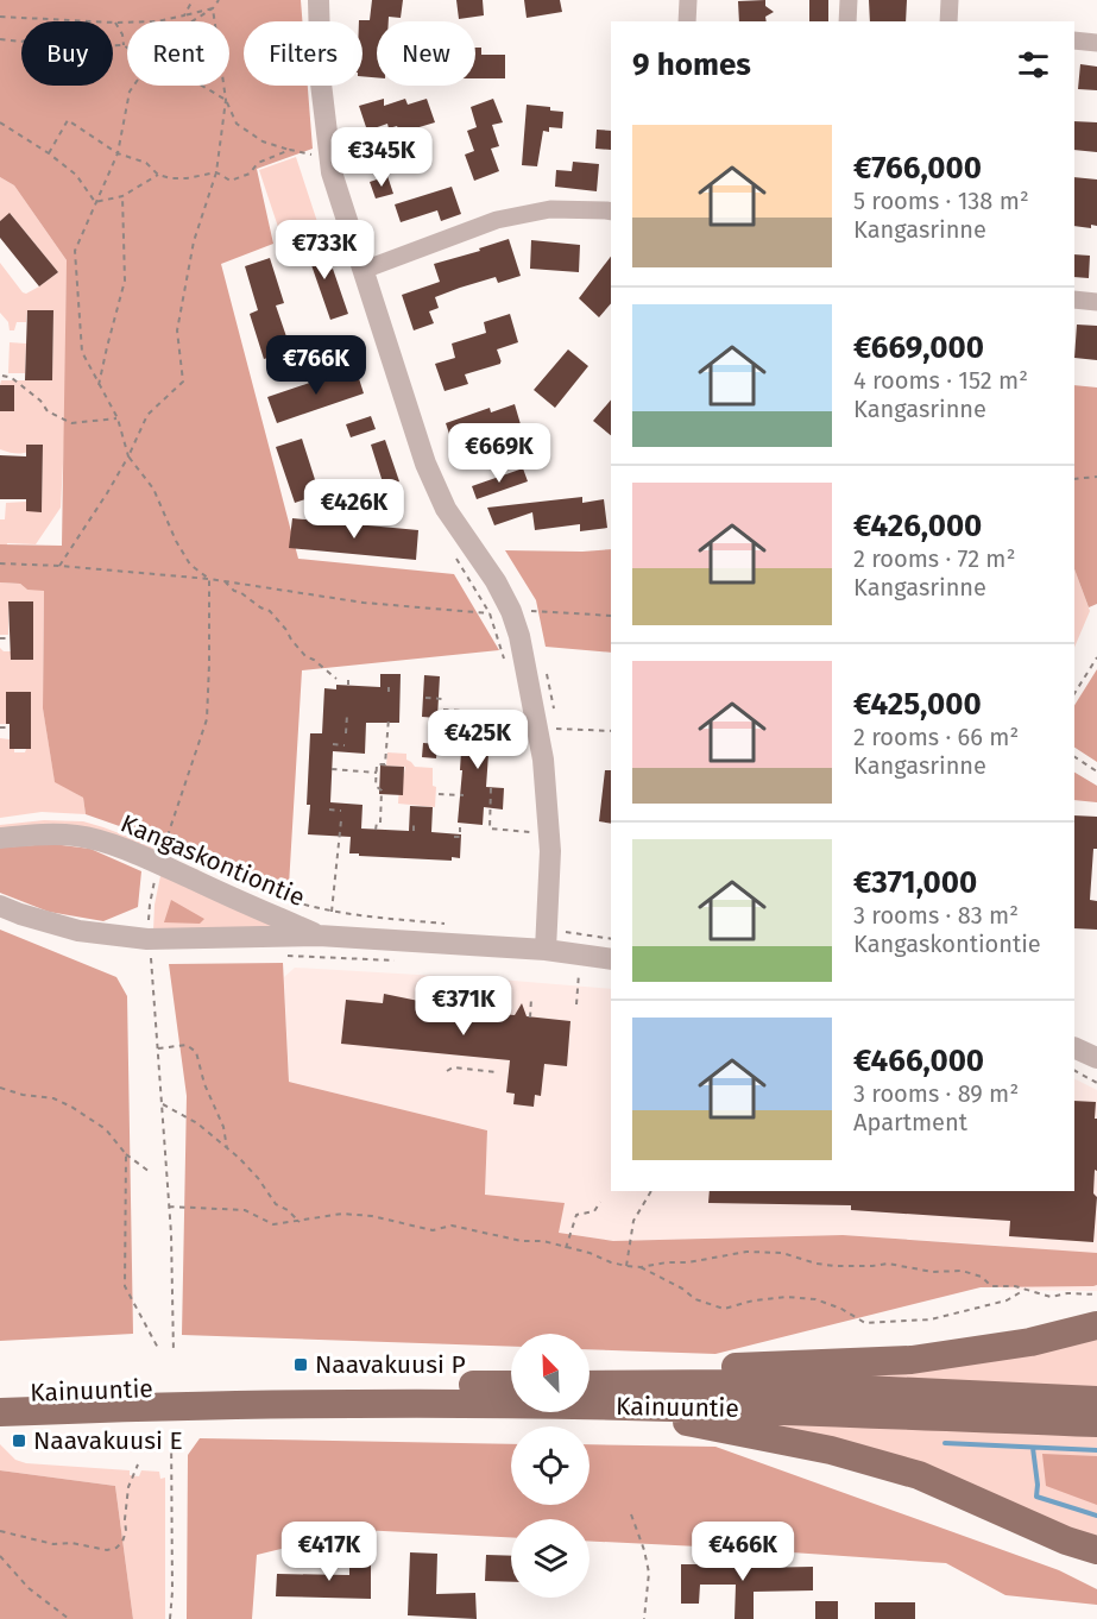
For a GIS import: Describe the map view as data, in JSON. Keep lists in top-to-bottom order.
{
  "streets": {
    "highway": ["Kainuuntie"],
    "street": ["Kangaskontiontie"]
  },
  "places": {
    "transit": ["Naavakuusi P", "Naavakuusi E"]
  },
  "north": "top left",
  "page": {
    "chip": [
      "Buy",
      "Rent",
      "Filters",
      "New"
    ],
    "heading": "9 homes",
    "list": [
      {
        "name": "€766,000",
        "note": "5 rooms · 138 m² · Kangasrinne"
      },
      {
        "name": "€669,000",
        "note": "4 rooms · 152 m² · Kangasrinne"
      },
      {
        "name": "€426,000",
        "note": "2 rooms · 72 m² · Kangasrinne"
      },
      {
        "name": "€425,000",
        "note": "2 rooms · 66 m² · Kangasrinne"
      },
      {
        "name": "€371,000",
        "note": "3 rooms · 83 m² · Kangaskontiontie"
      },
      {
        "name": "€466,000",
        "note": "3 rooms · 89 m² · Apartment"
      }
    ],
    "price": [
      "€345K",
      "€733K",
      "€766K",
      "€669K",
      "€426K",
      "€425K",
      "€371K",
      "€417K",
      "€466K"
    ]
  }
}
